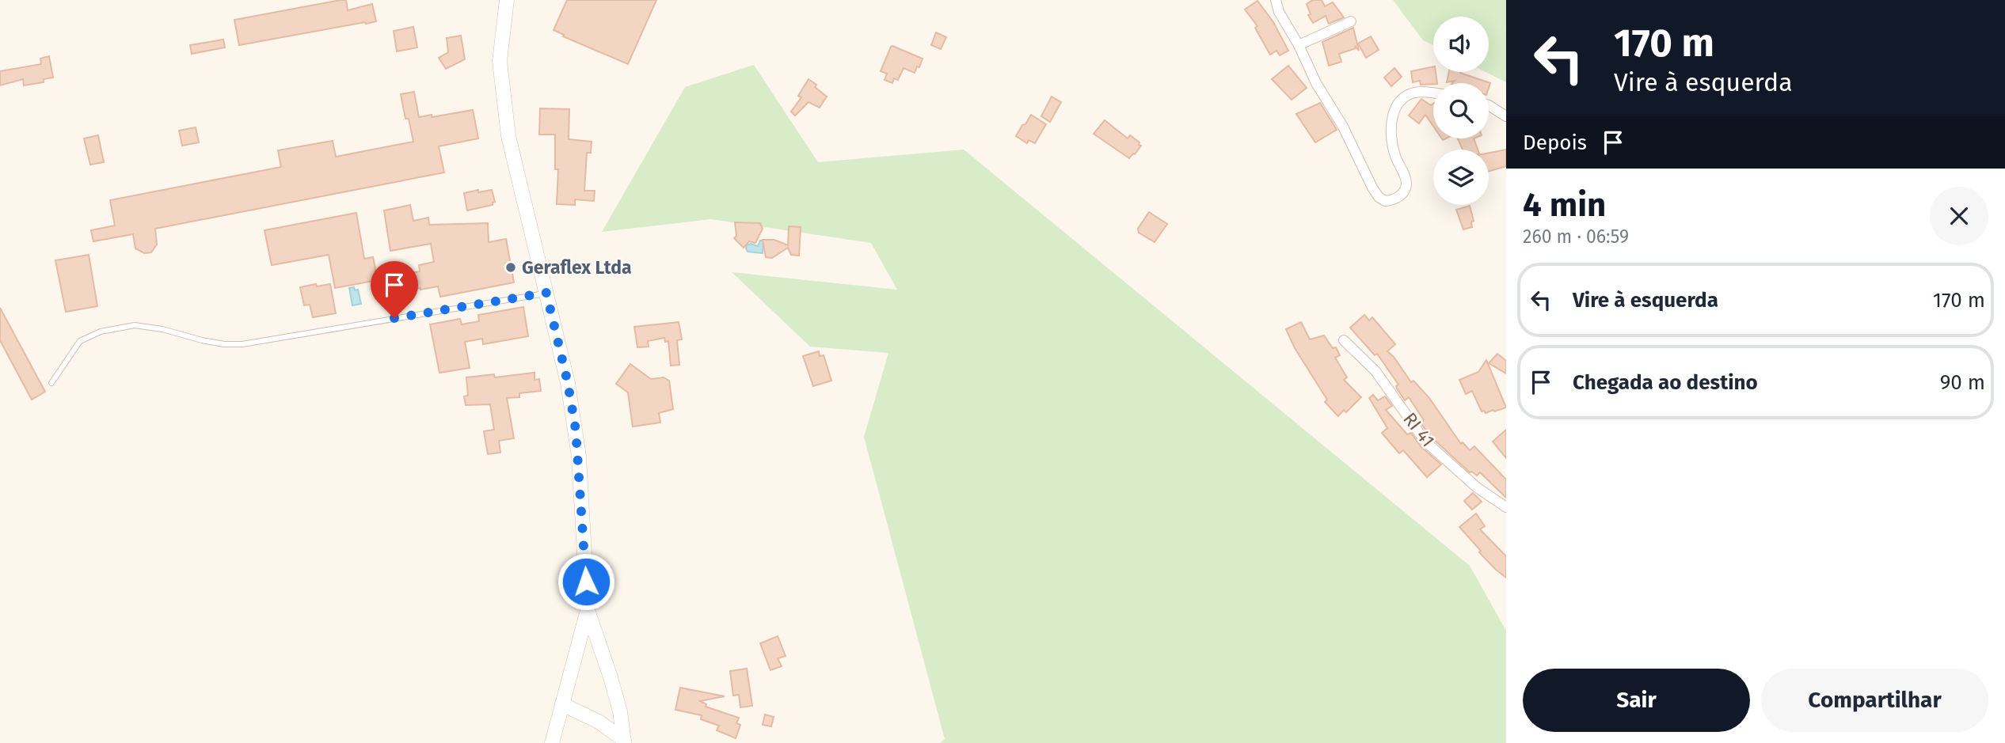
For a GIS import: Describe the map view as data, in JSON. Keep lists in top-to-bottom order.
{
  "streets": {
    "street": ["RI 41"]
  },
  "places": ["Geraflex Ltda"],
  "page": {
    "turn": ["170 m", "Vire à esquerda"],
    "then": "Depois",
    "heading": ["4 min", "260 m · 06:59"],
    "list": [
      {
        "name": "Vire à esquerda",
        "value": "170 m"
      },
      {
        "name": "Chegada ao destino",
        "value": "90 m"
      }
    ],
    "buttons": ["Sair", "Compartilhar"]
  }
}
